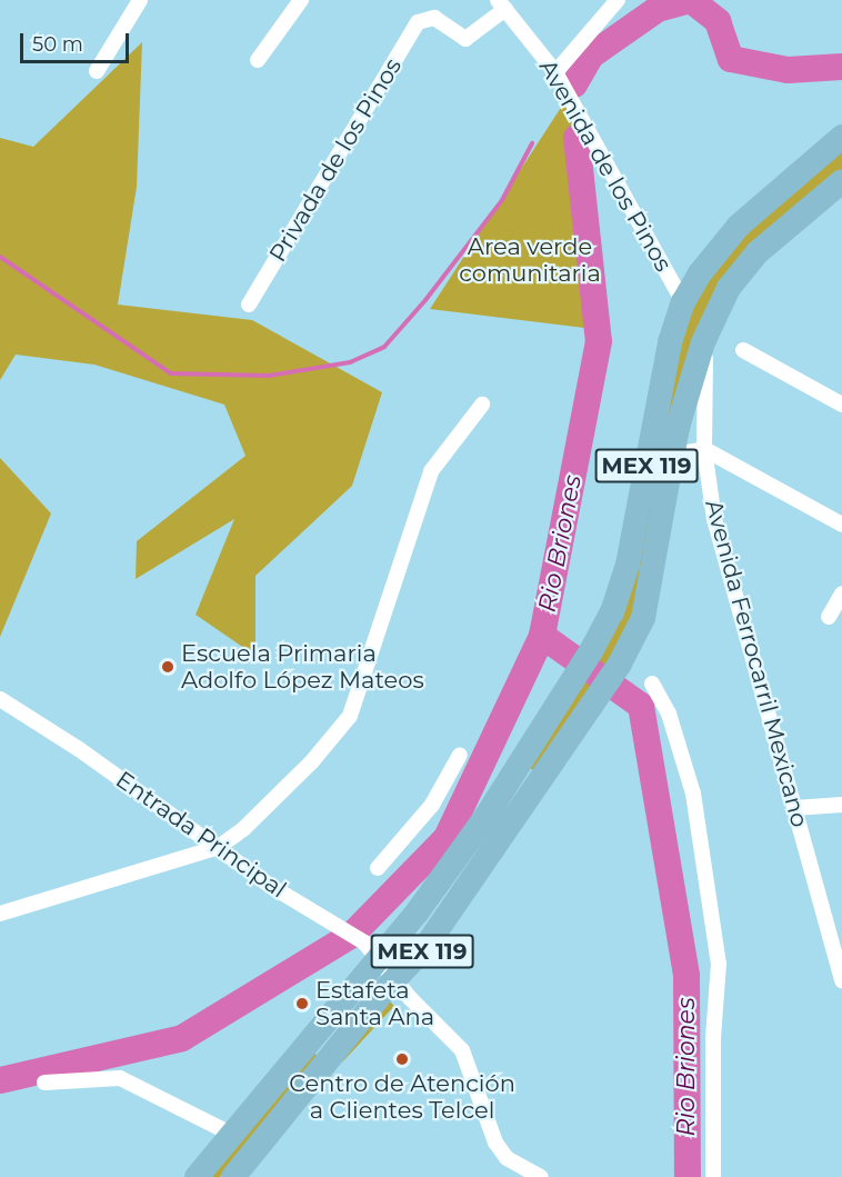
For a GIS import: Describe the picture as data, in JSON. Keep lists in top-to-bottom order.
{
  "streets": {
    "main road": ["MEX 119"],
    "street": [
      "Privada de los Pinos",
      "Avenida de los Pinos",
      "Avenida Ferrocarril Mexicano",
      "Entrada Principal"
    ]
  },
  "crossings": [
    ["Privada de los Pinos", "Avenida de los Pinos"],
    ["Avenida de los Pinos", "MEX 119"],
    ["MEX 119", "Avenida Ferrocarril Mexicano"],
    ["MEX 119", "Entrada Principal"]
  ],
  "water": ["Rio Briones"],
  "parks": ["Area verde comunitaria"],
  "places": ["Escuela Primaria Adolfo López Mateos", "Estafeta Santa Ana", "Centro de Atención a Clientes Telcel"],
  "scale_bar": "50 m"
}
